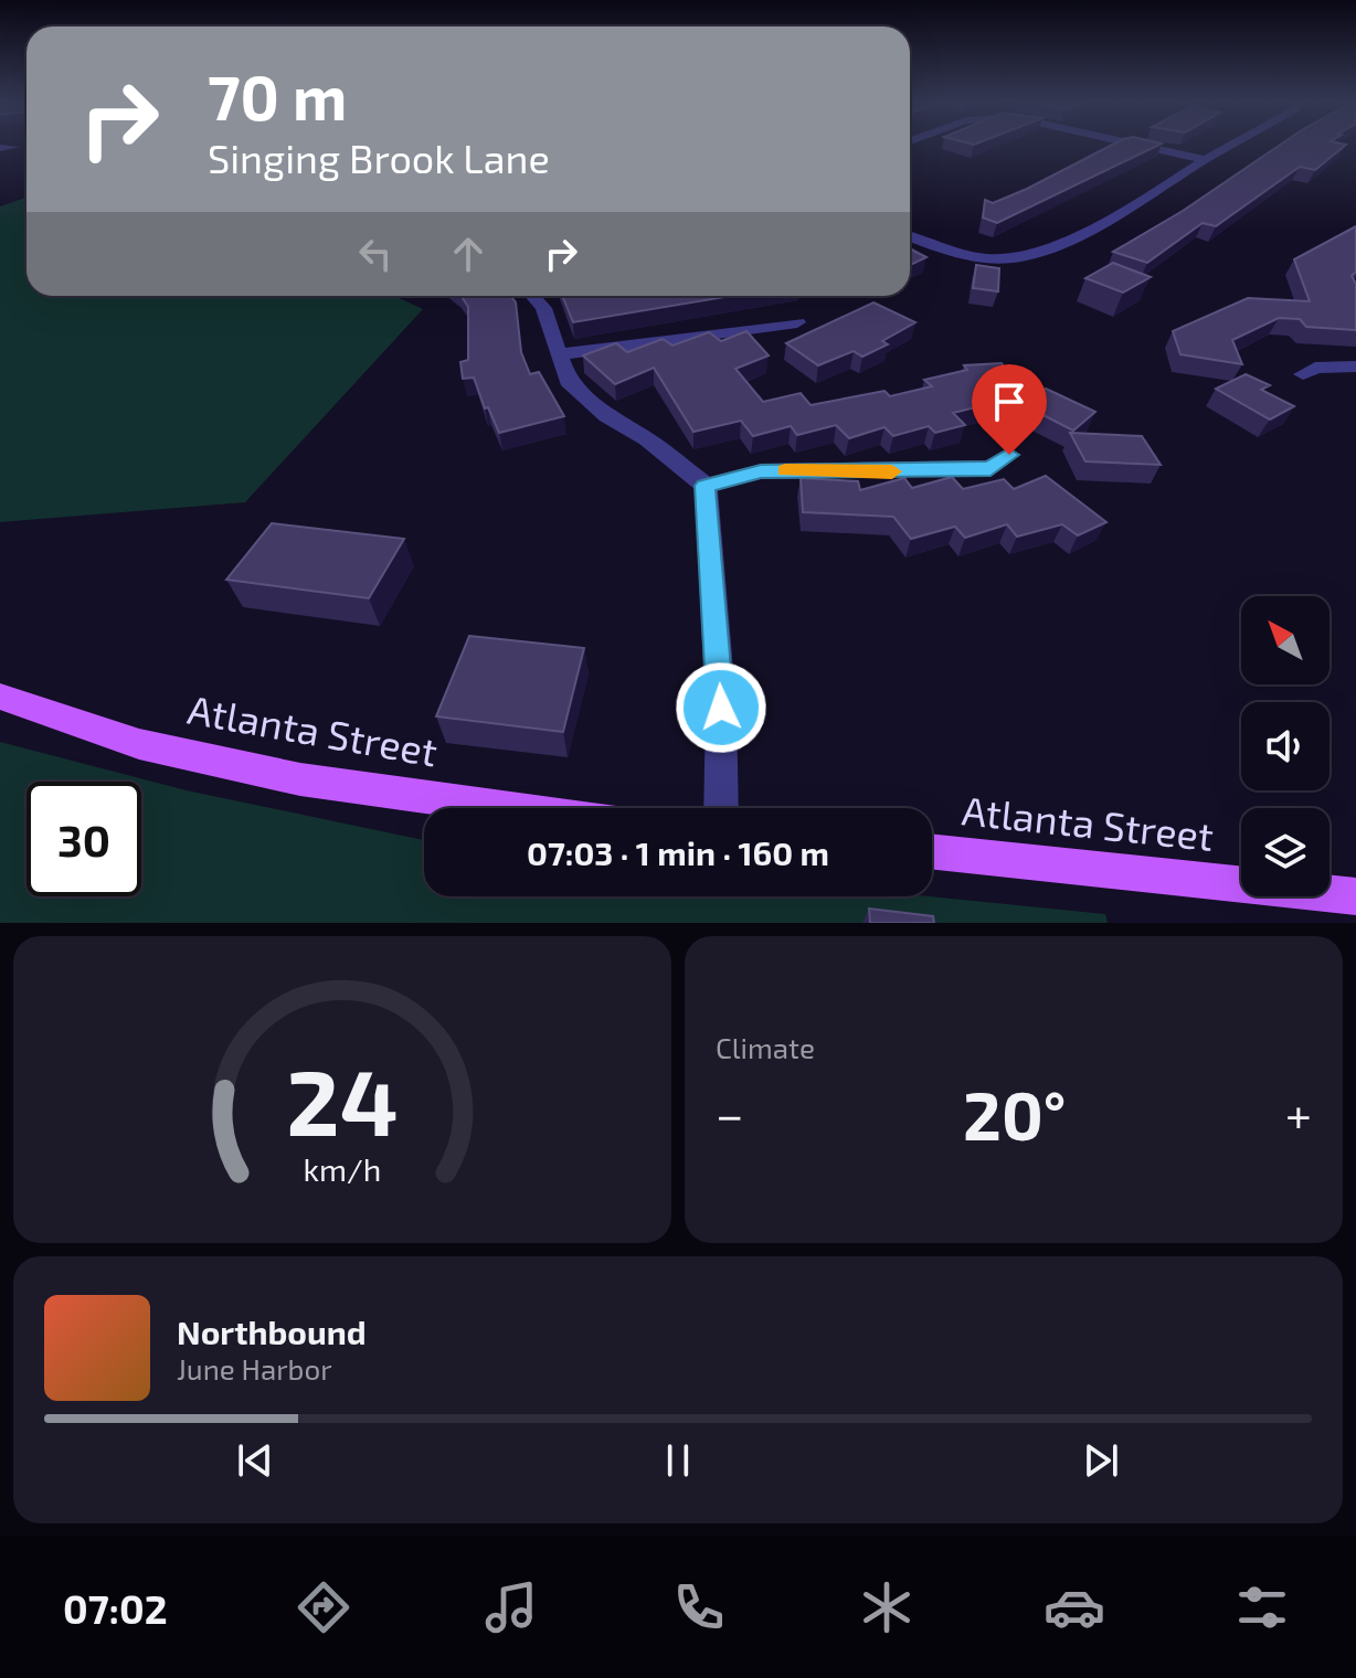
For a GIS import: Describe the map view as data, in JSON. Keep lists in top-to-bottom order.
{
  "streets": {
    "main road": ["Atlanta Street"]
  },
  "north": "top left",
  "page": {
    "turn": ["70 m", "Singing Brook Lane"],
    "limit": "30",
    "trip": "07:03 · 1 min · 160 m",
    "tile": "Climate",
    "heat": ["−", "20°", "+"],
    "song": ["Northbound", "June Harbor"],
    "tabs": "07:02",
    "gauge": ["24", "km/h"]
  }
}
